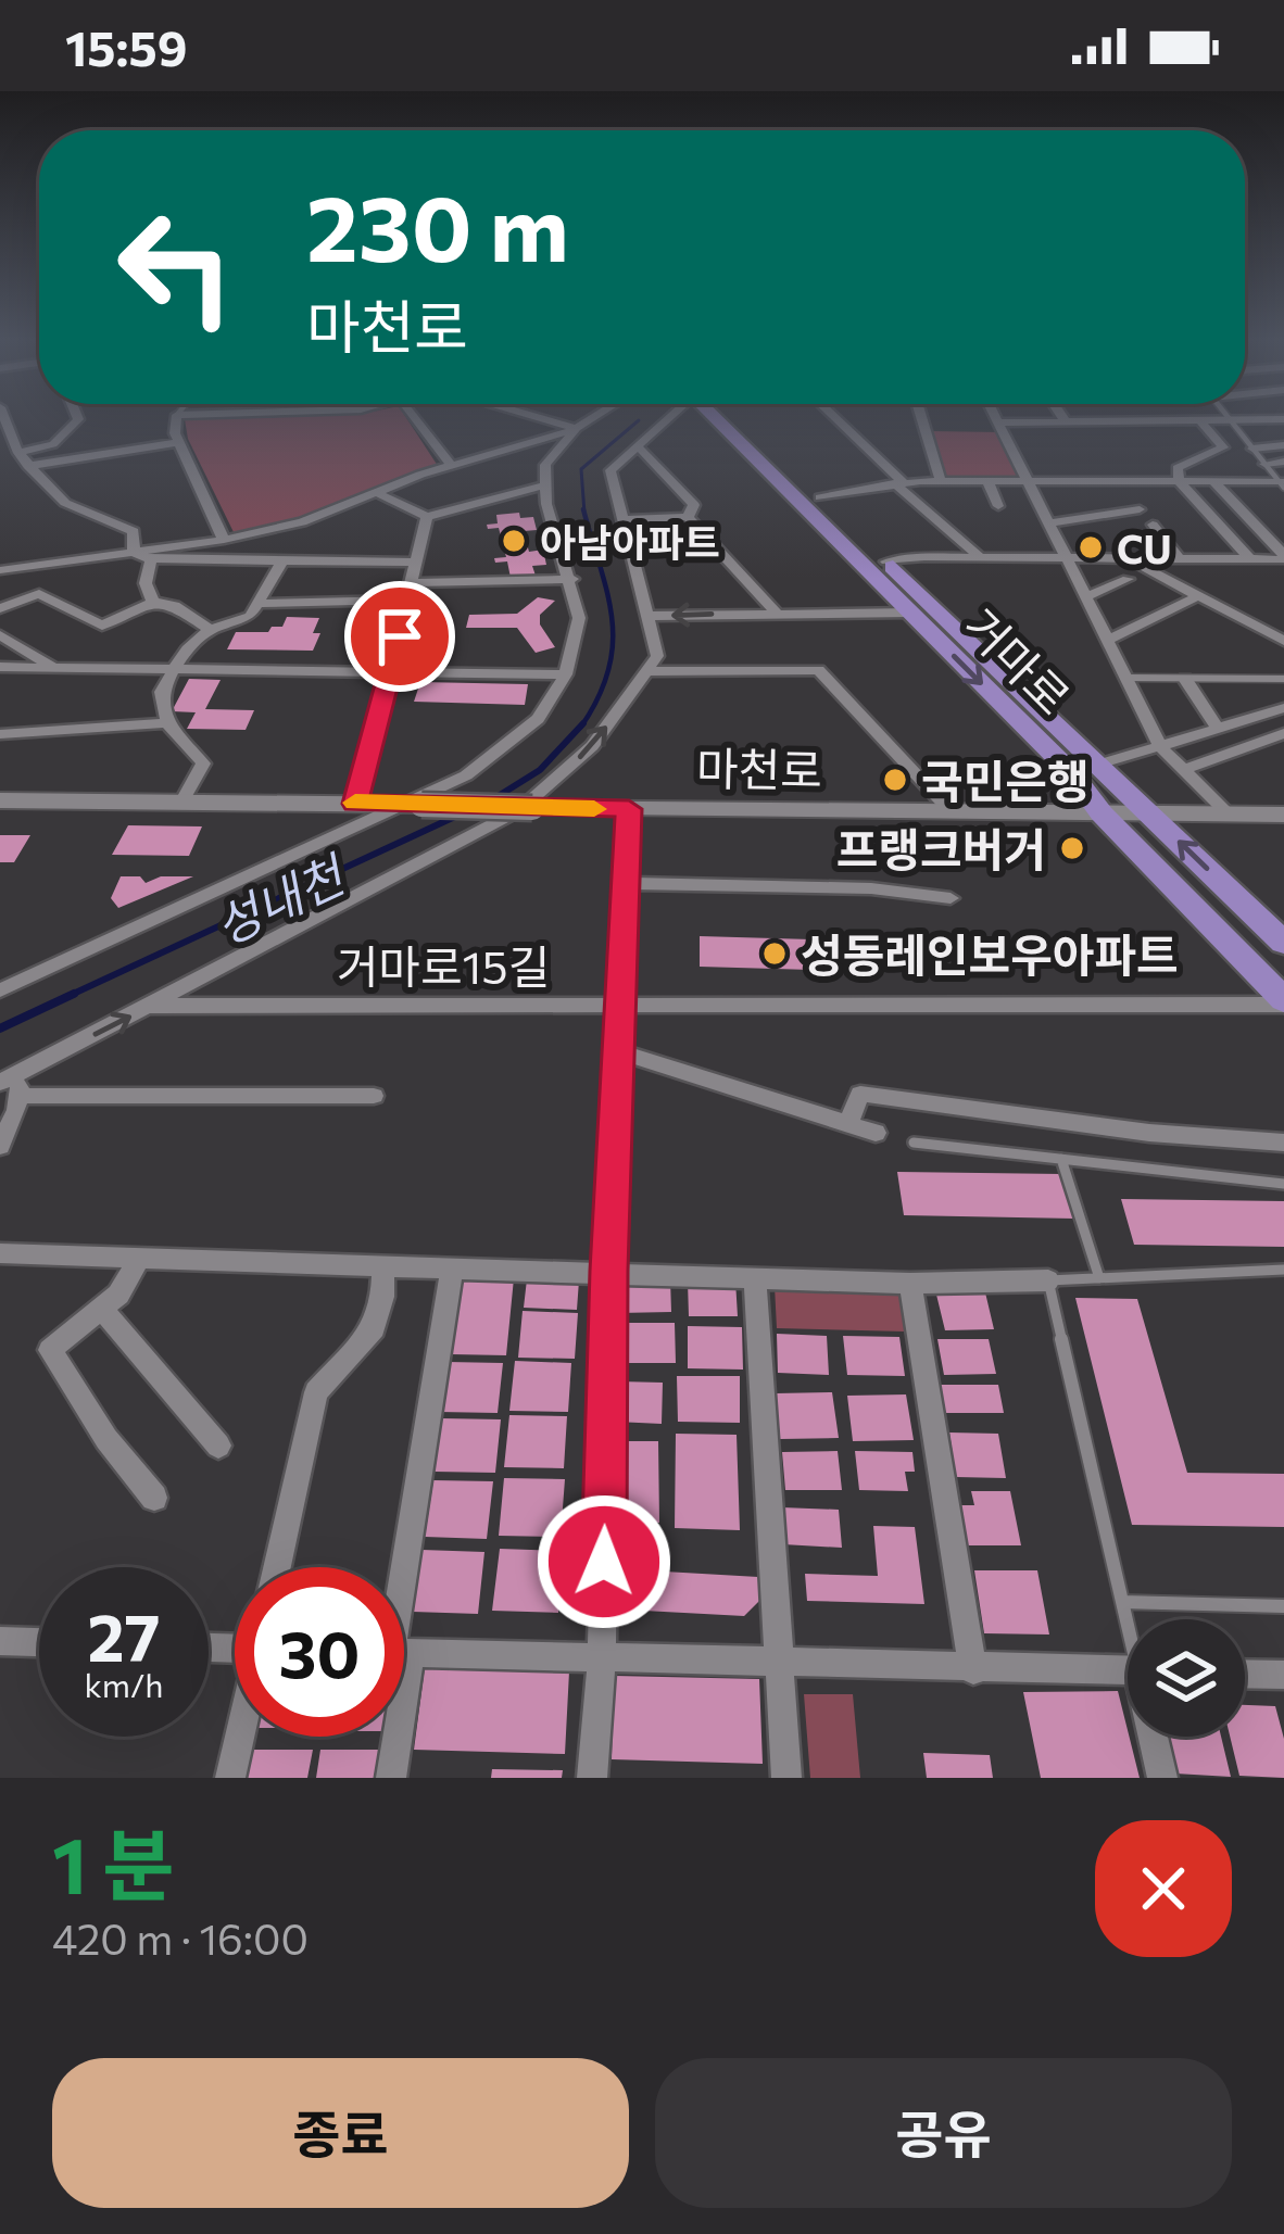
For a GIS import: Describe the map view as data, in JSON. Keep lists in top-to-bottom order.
{
  "streets": {
    "main road": ["거마로"],
    "street": ["마천로", "거마로15길"]
  },
  "crossings": [
    ["거마로", "마천로"],
    ["거마로", "거마로15길"]
  ],
  "water": ["성내천"],
  "places": [
    "아남아파트",
    "CU",
    "국민은행",
    "프랭크버거",
    "성동레인보우아파트"
  ],
  "page": {
    "status": "15:59",
    "turn": ["230 m", "마천로"],
    "speed": "27 km/h",
    "limit": "30",
    "heading": ["1 분", "420 m · 16:00"],
    "buttons": ["종료", "공유"]
  }
}
